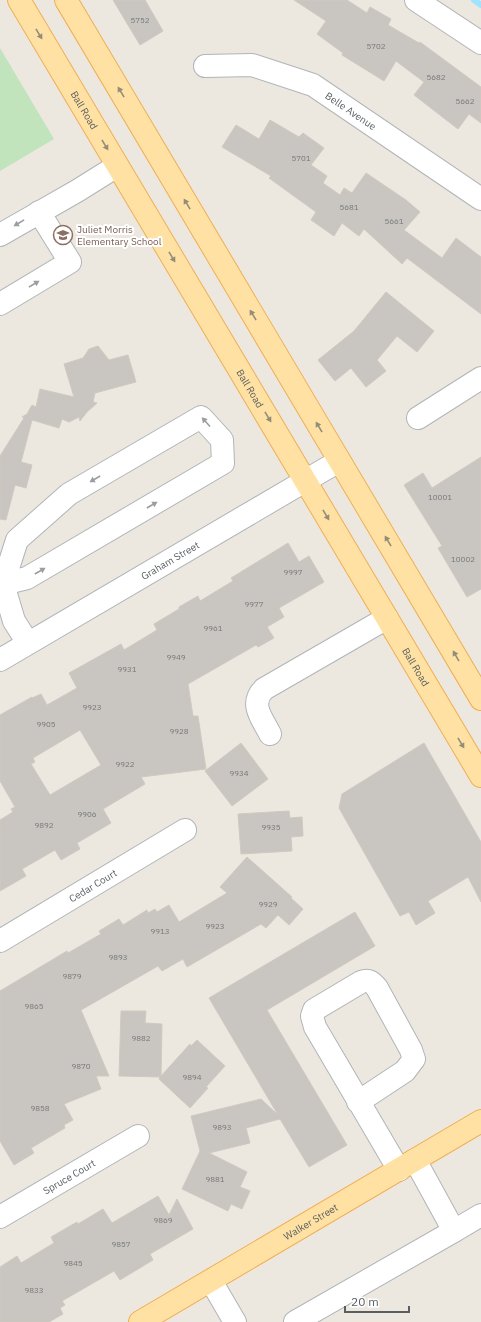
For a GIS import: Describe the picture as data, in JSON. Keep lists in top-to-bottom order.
{
  "streets": {
    "main road": ["Ball Road", "Walker Street"],
    "street": [
      "Belle Avenue",
      "Graham Street",
      "Cedar Court",
      "Spruce Court"
    ]
  },
  "crossings": [
    ["Ball Road", "Graham Street"]
  ],
  "places": {
    "school or university": ["Juliet Morris Elementary School"]
  },
  "house_numbers": [
    "5752",
    "5702",
    "5682",
    "5662",
    "5701",
    "5681",
    "5661",
    "10001",
    "10002",
    "9997",
    "9977",
    "9961",
    "9949",
    "9931",
    "9923",
    "9905",
    "9928",
    "9922",
    "9934",
    "9906",
    "9892",
    "9935",
    "9929",
    "9923",
    "9913",
    "9893",
    "9879",
    "9865",
    "9882",
    "9870",
    "9894",
    "9858",
    "9893",
    "9881",
    "9869",
    "9857",
    "9845",
    "9833"
  ],
  "scale_bar": "20 m"
}
